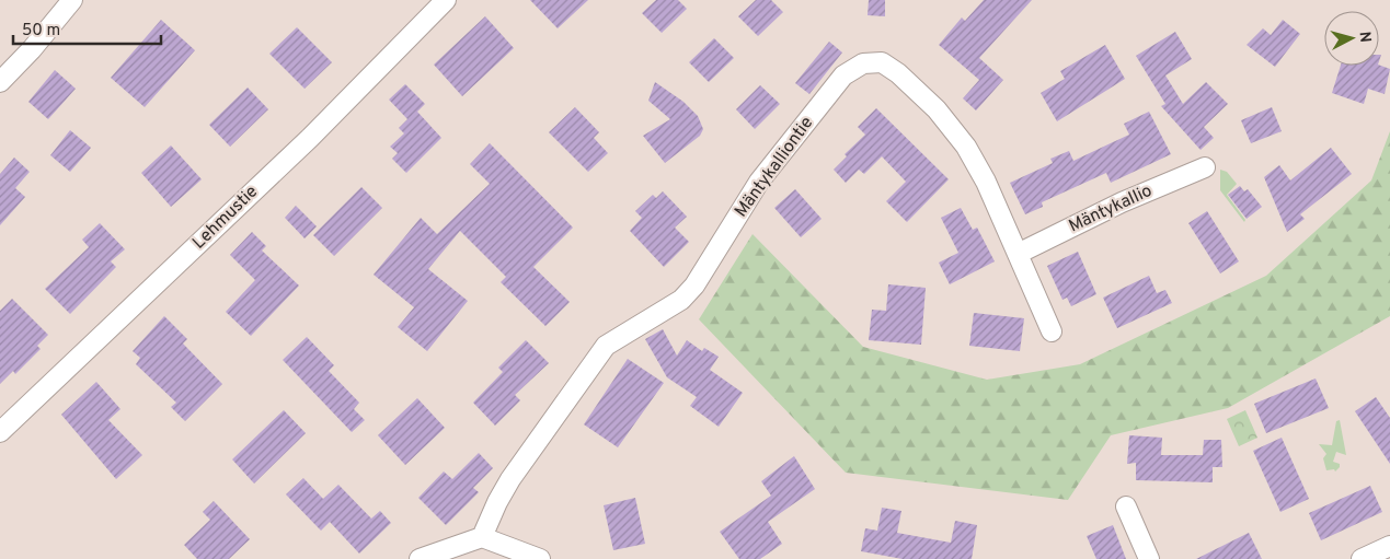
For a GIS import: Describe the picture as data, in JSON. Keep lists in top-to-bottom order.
{
  "streets": {
    "street": ["Mäntykalliontie", "Mäntykallio", "Lehmustie"]
  },
  "crossings": [
    ["Mäntykalliontie", "Mäntykallio"]
  ],
  "scale_bar": "50 m",
  "north": "right"
}
